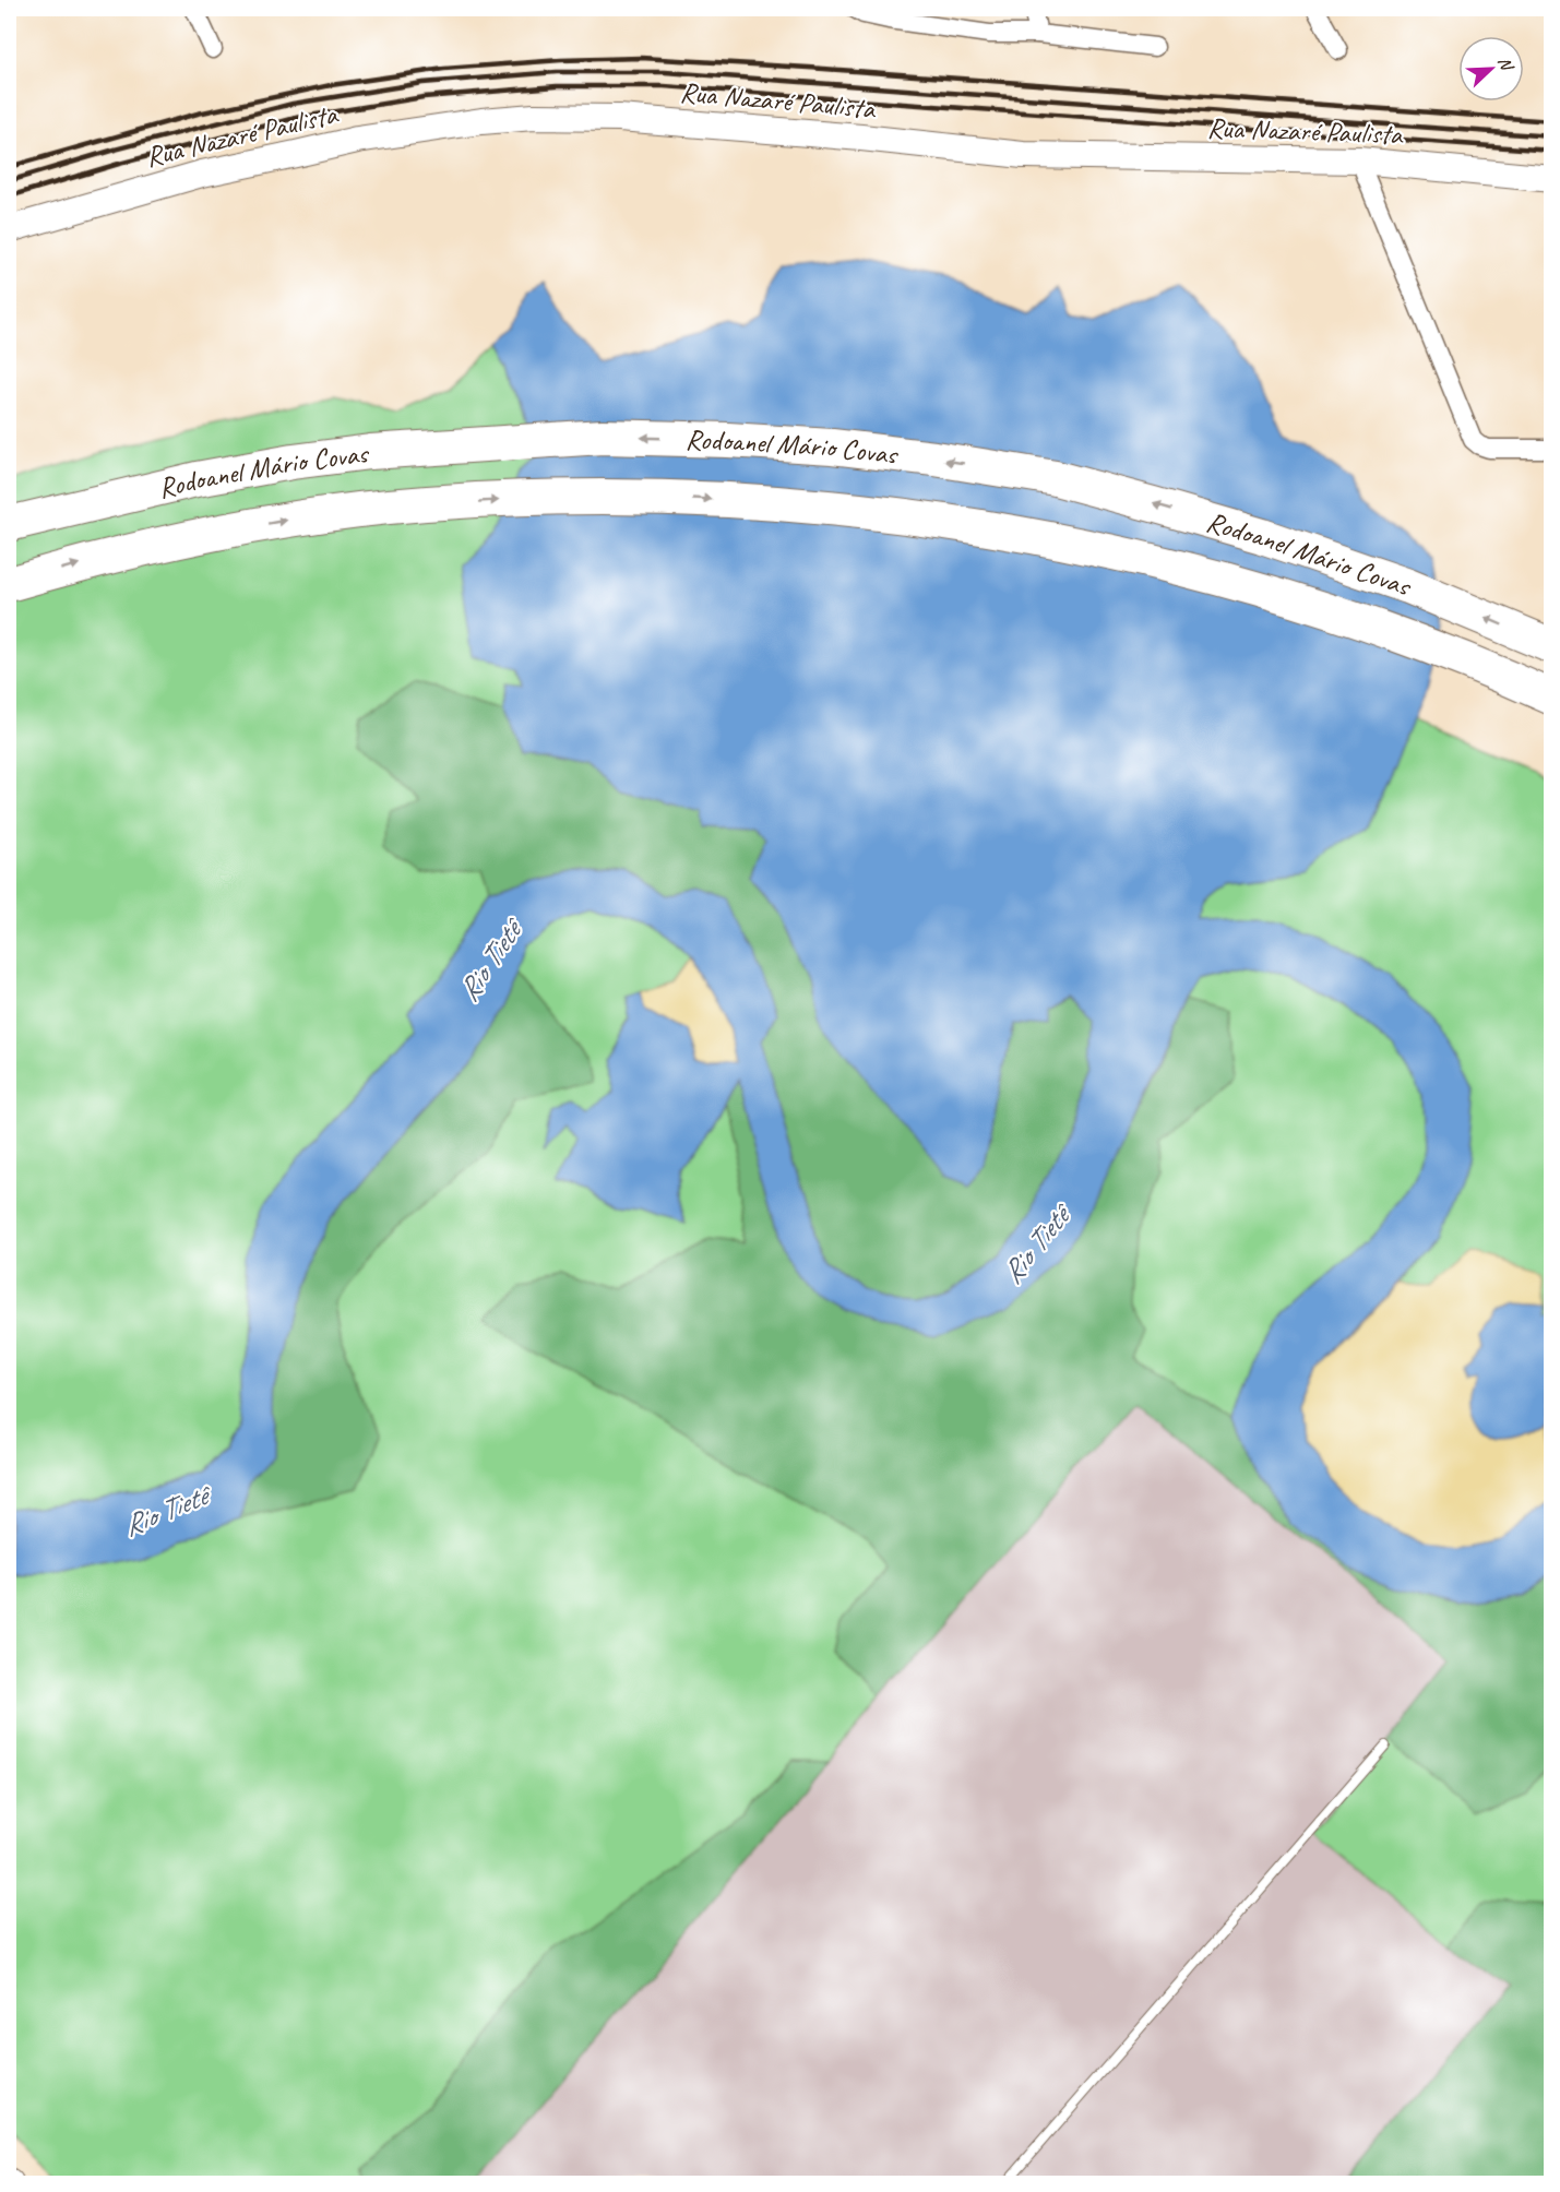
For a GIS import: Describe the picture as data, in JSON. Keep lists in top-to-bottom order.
{
  "streets": {
    "highway": ["Rodoanel Mário Covas"],
    "main road": ["Rua Nazaré Paulista"]
  },
  "water": ["Rio Tietê"],
  "north": "top right"
}
